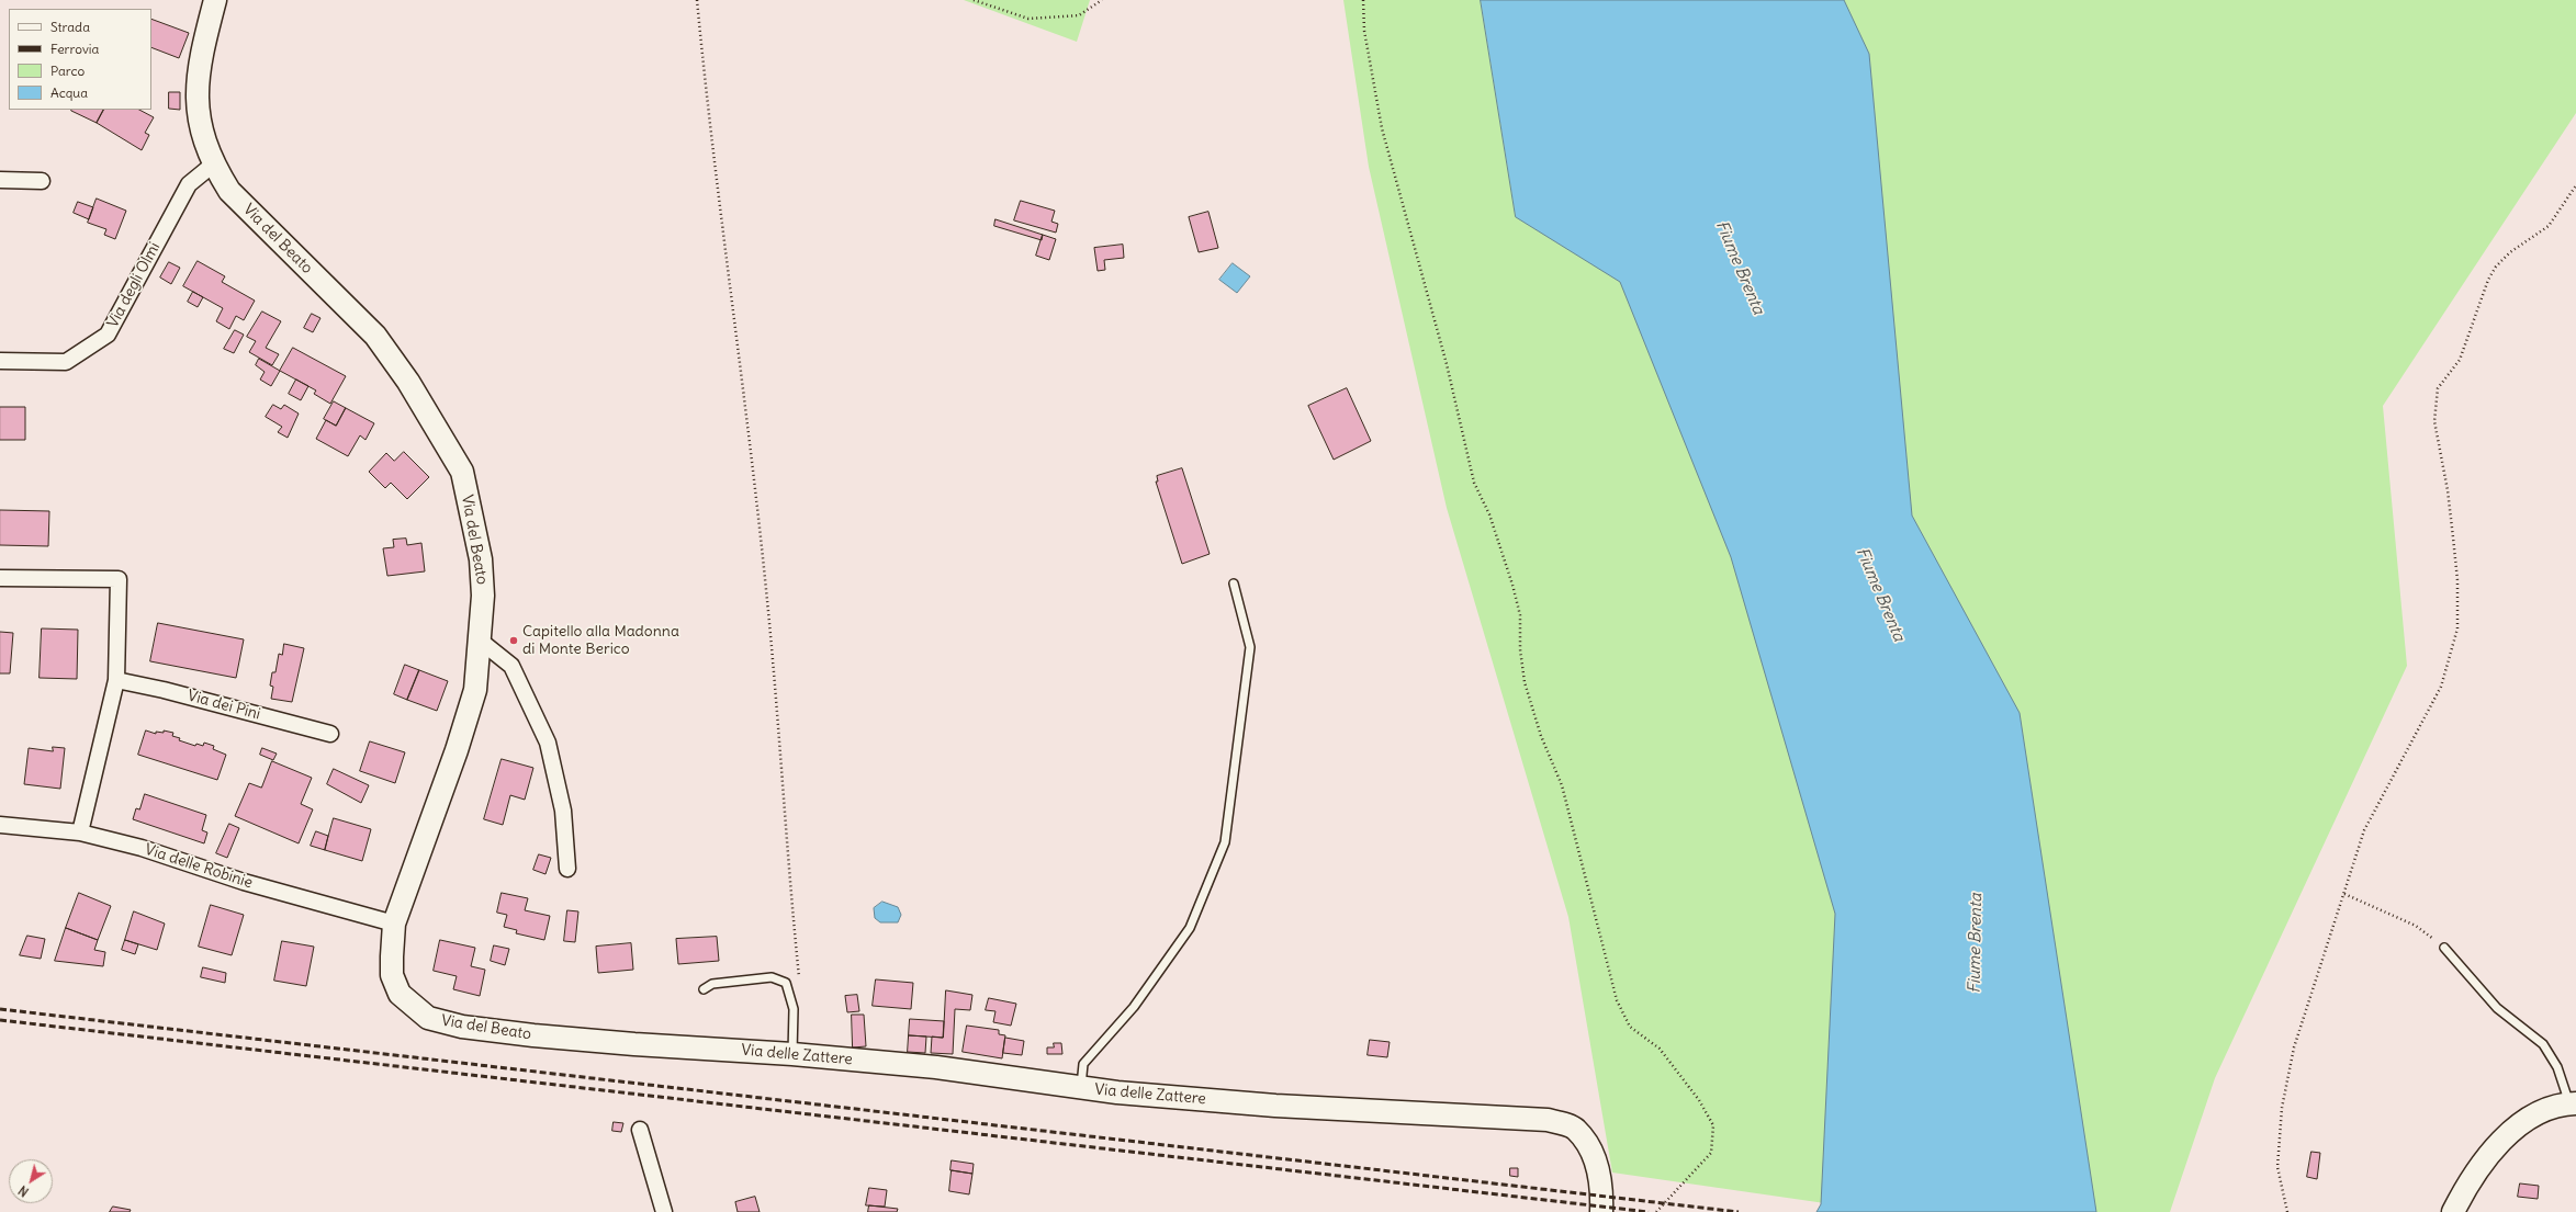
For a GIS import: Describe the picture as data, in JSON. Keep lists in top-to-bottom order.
{
  "streets": {
    "street": [
      "Via del Beato",
      "Via degli Olmi",
      "Via dei Pini",
      "Via delle Robinie",
      "Via delle Zattere"
    ]
  },
  "crossings": [
    ["Via del Beato", "Via degli Olmi"],
    ["Via del Beato", "Via delle Robinie"],
    ["Via del Beato", "Via delle Zattere"]
  ],
  "water": ["Fiume Brenta"],
  "places": ["Capitello alla Madonna di Monte Berico"],
  "legend": [
    "Strada",
    "Ferrovia",
    "Parco",
    "Acqua"
  ],
  "north": "bottom left"
}
